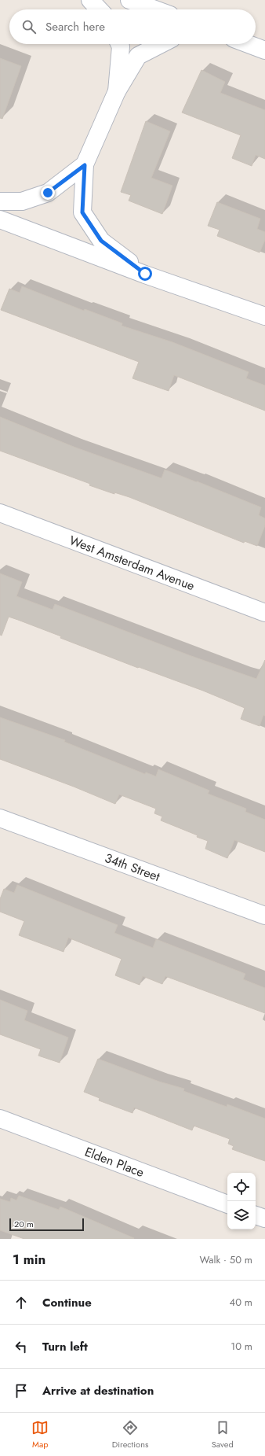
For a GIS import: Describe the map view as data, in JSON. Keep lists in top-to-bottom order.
{
  "streets": {
    "street": ["West Amsterdam Avenue", "34th Street", "Elden Place"]
  },
  "scale_bar": "20 m",
  "page": {
    "search": "Search here",
    "scale": "20 m",
    "heading": ["1 min", "Walk · 50 m"],
    "list": [
      ["Continue", "40 m"],
      ["Turn left", "10 m"],
      "Arrive at destination"
    ],
    "nav": ["Map", "Directions", "Saved"]
  }
}
